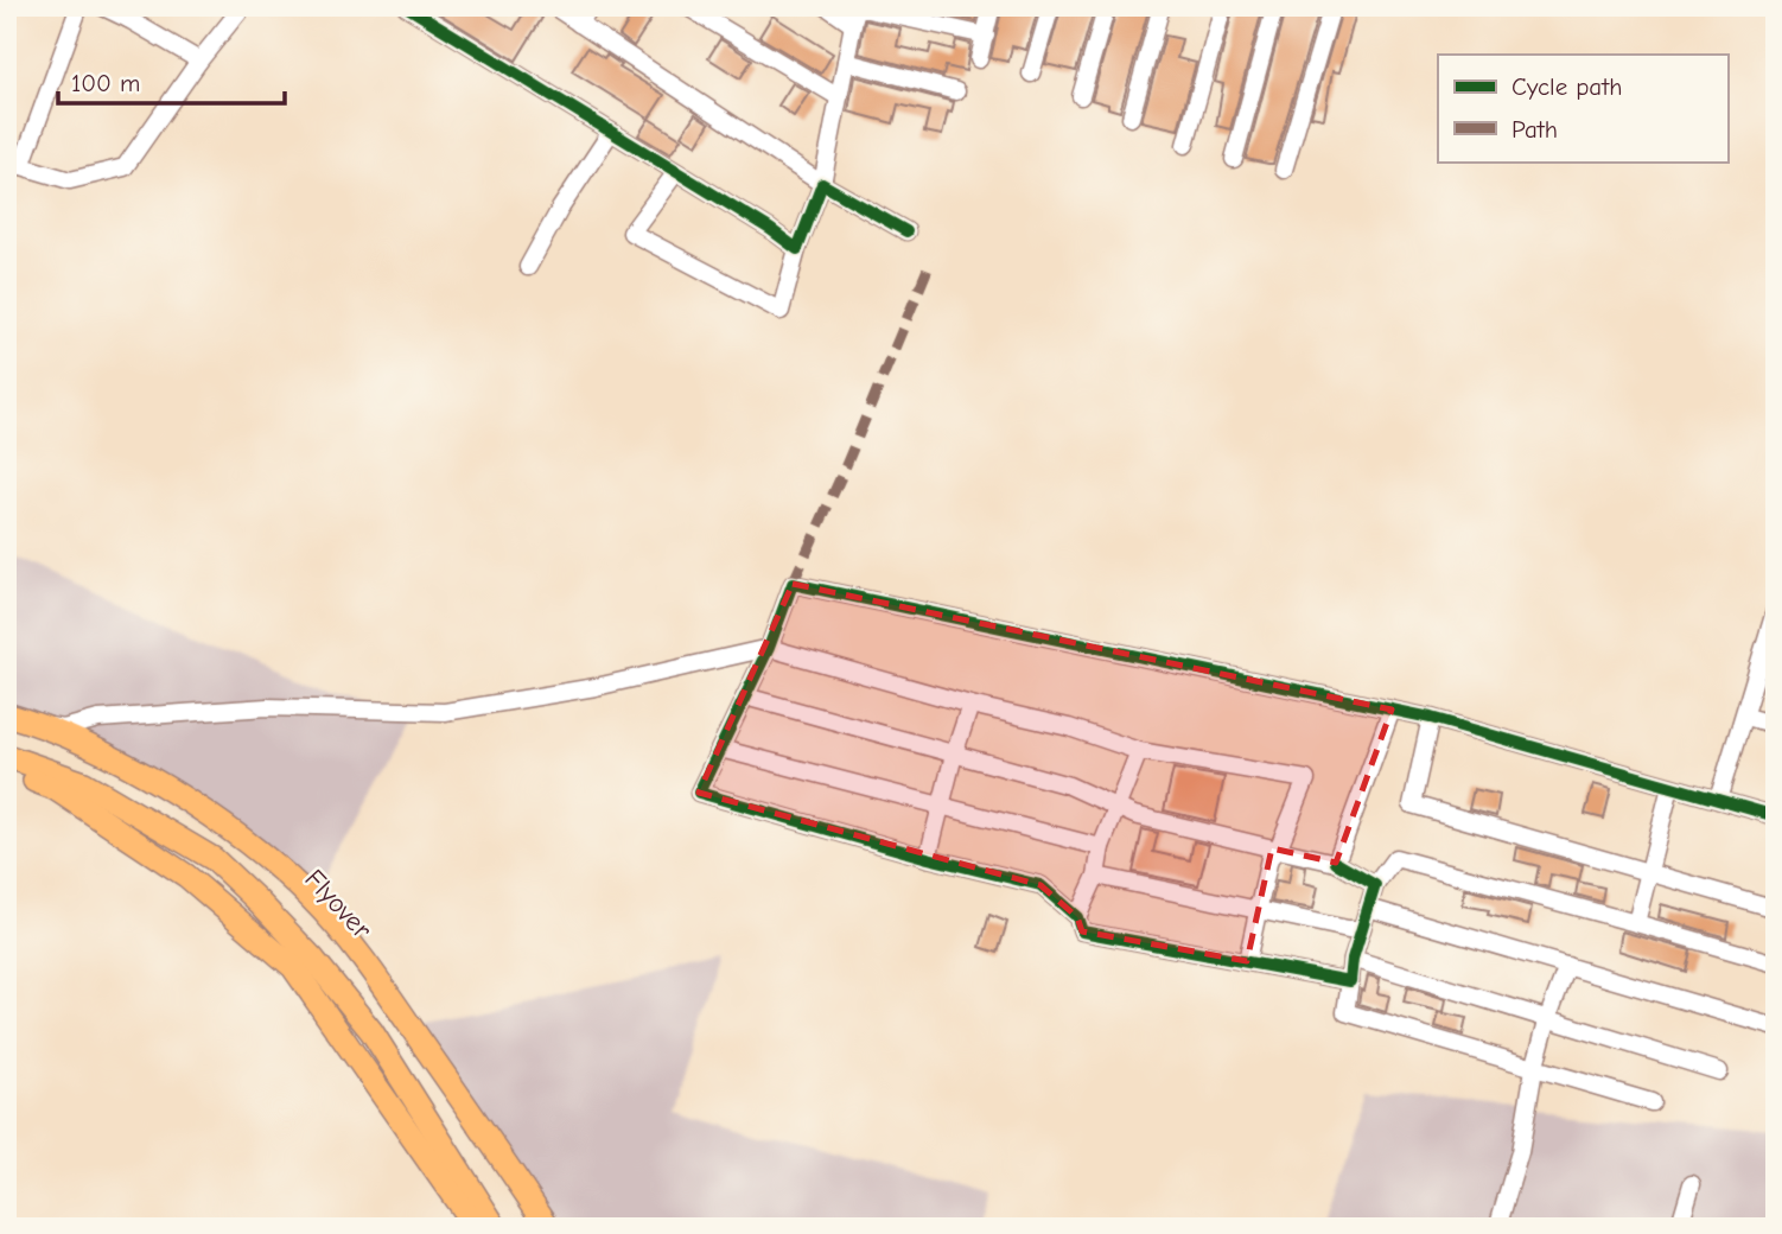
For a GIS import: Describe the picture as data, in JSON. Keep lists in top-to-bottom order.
{
  "streets": {
    "highway": ["Flyover"]
  },
  "legend": ["Cycle path", "Path"],
  "scale_bar": "100 m"
}
